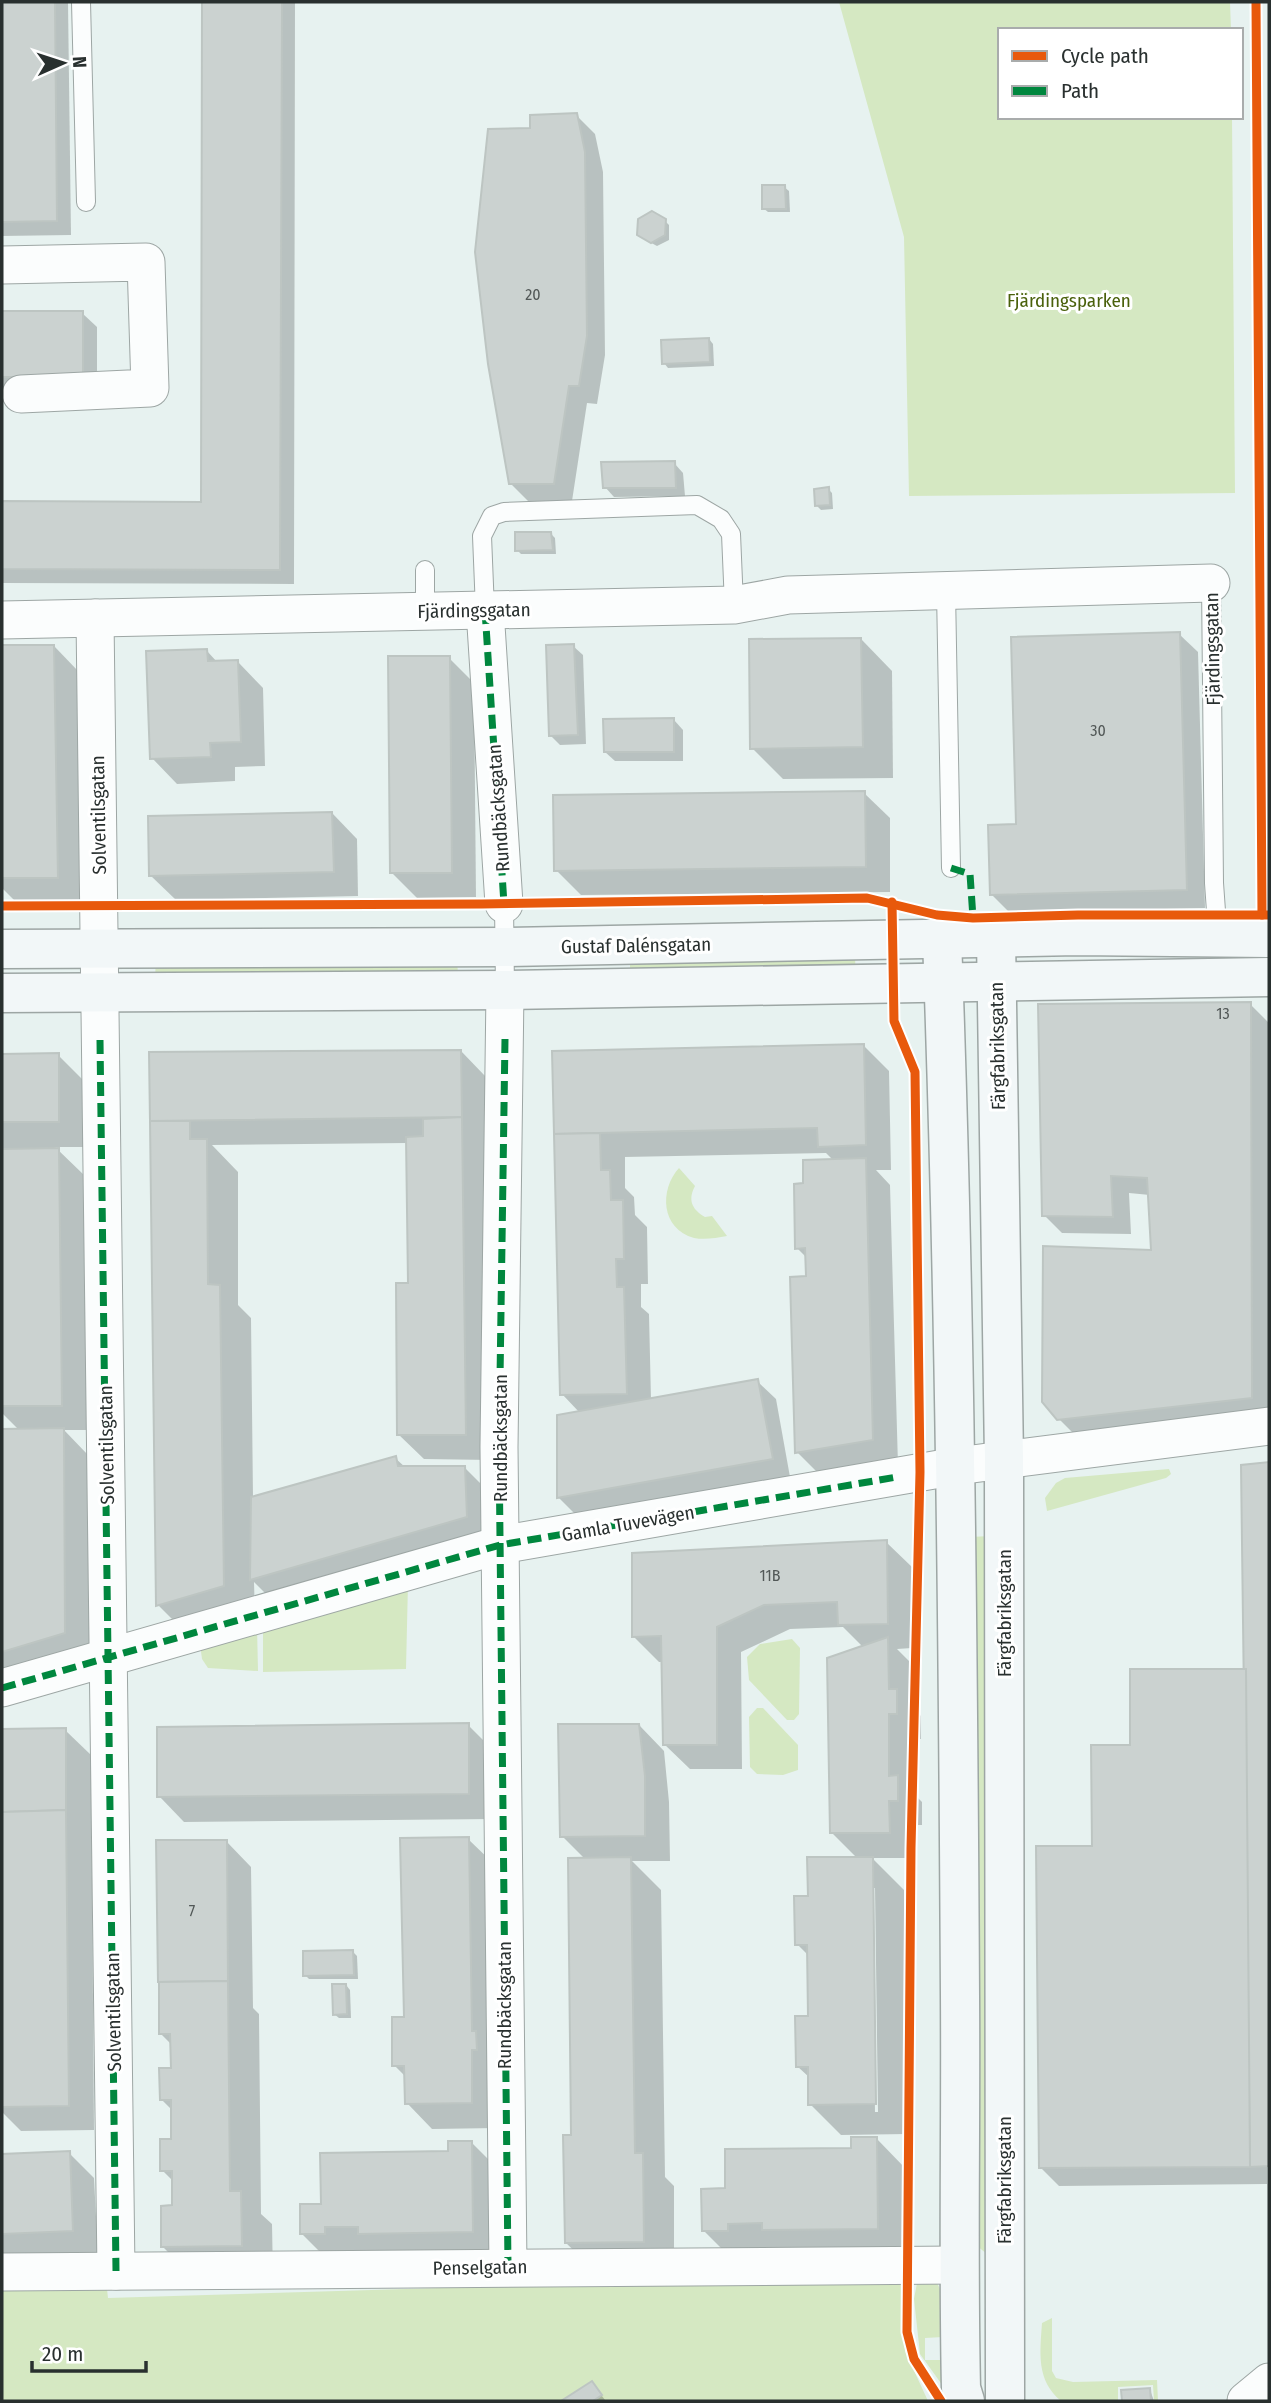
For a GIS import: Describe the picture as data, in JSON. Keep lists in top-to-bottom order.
{
  "streets": {
    "street": [
      "Fjärdingsgatan",
      "Rundbäcksgatan",
      "Solventilsgatan",
      "Gustaf Dalénsgatan",
      "Färgfabriksgatan",
      "Gamla Tuvevägen",
      "Penselgatan"
    ]
  },
  "crossings": [
    ["Fjärdingsgatan", "Rundbäcksgatan"],
    ["Fjärdingsgatan", "Solventilsgatan"],
    ["Fjärdingsgatan", "Gustaf Dalénsgatan"],
    ["Rundbäcksgatan", "Gustaf Dalénsgatan"],
    ["Rundbäcksgatan", "Gamla Tuvevägen"],
    ["Rundbäcksgatan", "Penselgatan"],
    ["Solventilsgatan", "Gustaf Dalénsgatan"],
    ["Solventilsgatan", "Gamla Tuvevägen"],
    ["Solventilsgatan", "Penselgatan"],
    ["Gustaf Dalénsgatan", "Färgfabriksgatan"],
    ["Färgfabriksgatan", "Gamla Tuvevägen"]
  ],
  "parks": ["Fjärdingsparken"],
  "house_numbers": [
    "20",
    "30",
    "13",
    "11B",
    "7"
  ],
  "legend": ["Cycle path", "Path"],
  "scale_bar": "20 m",
  "north": "right"
}
